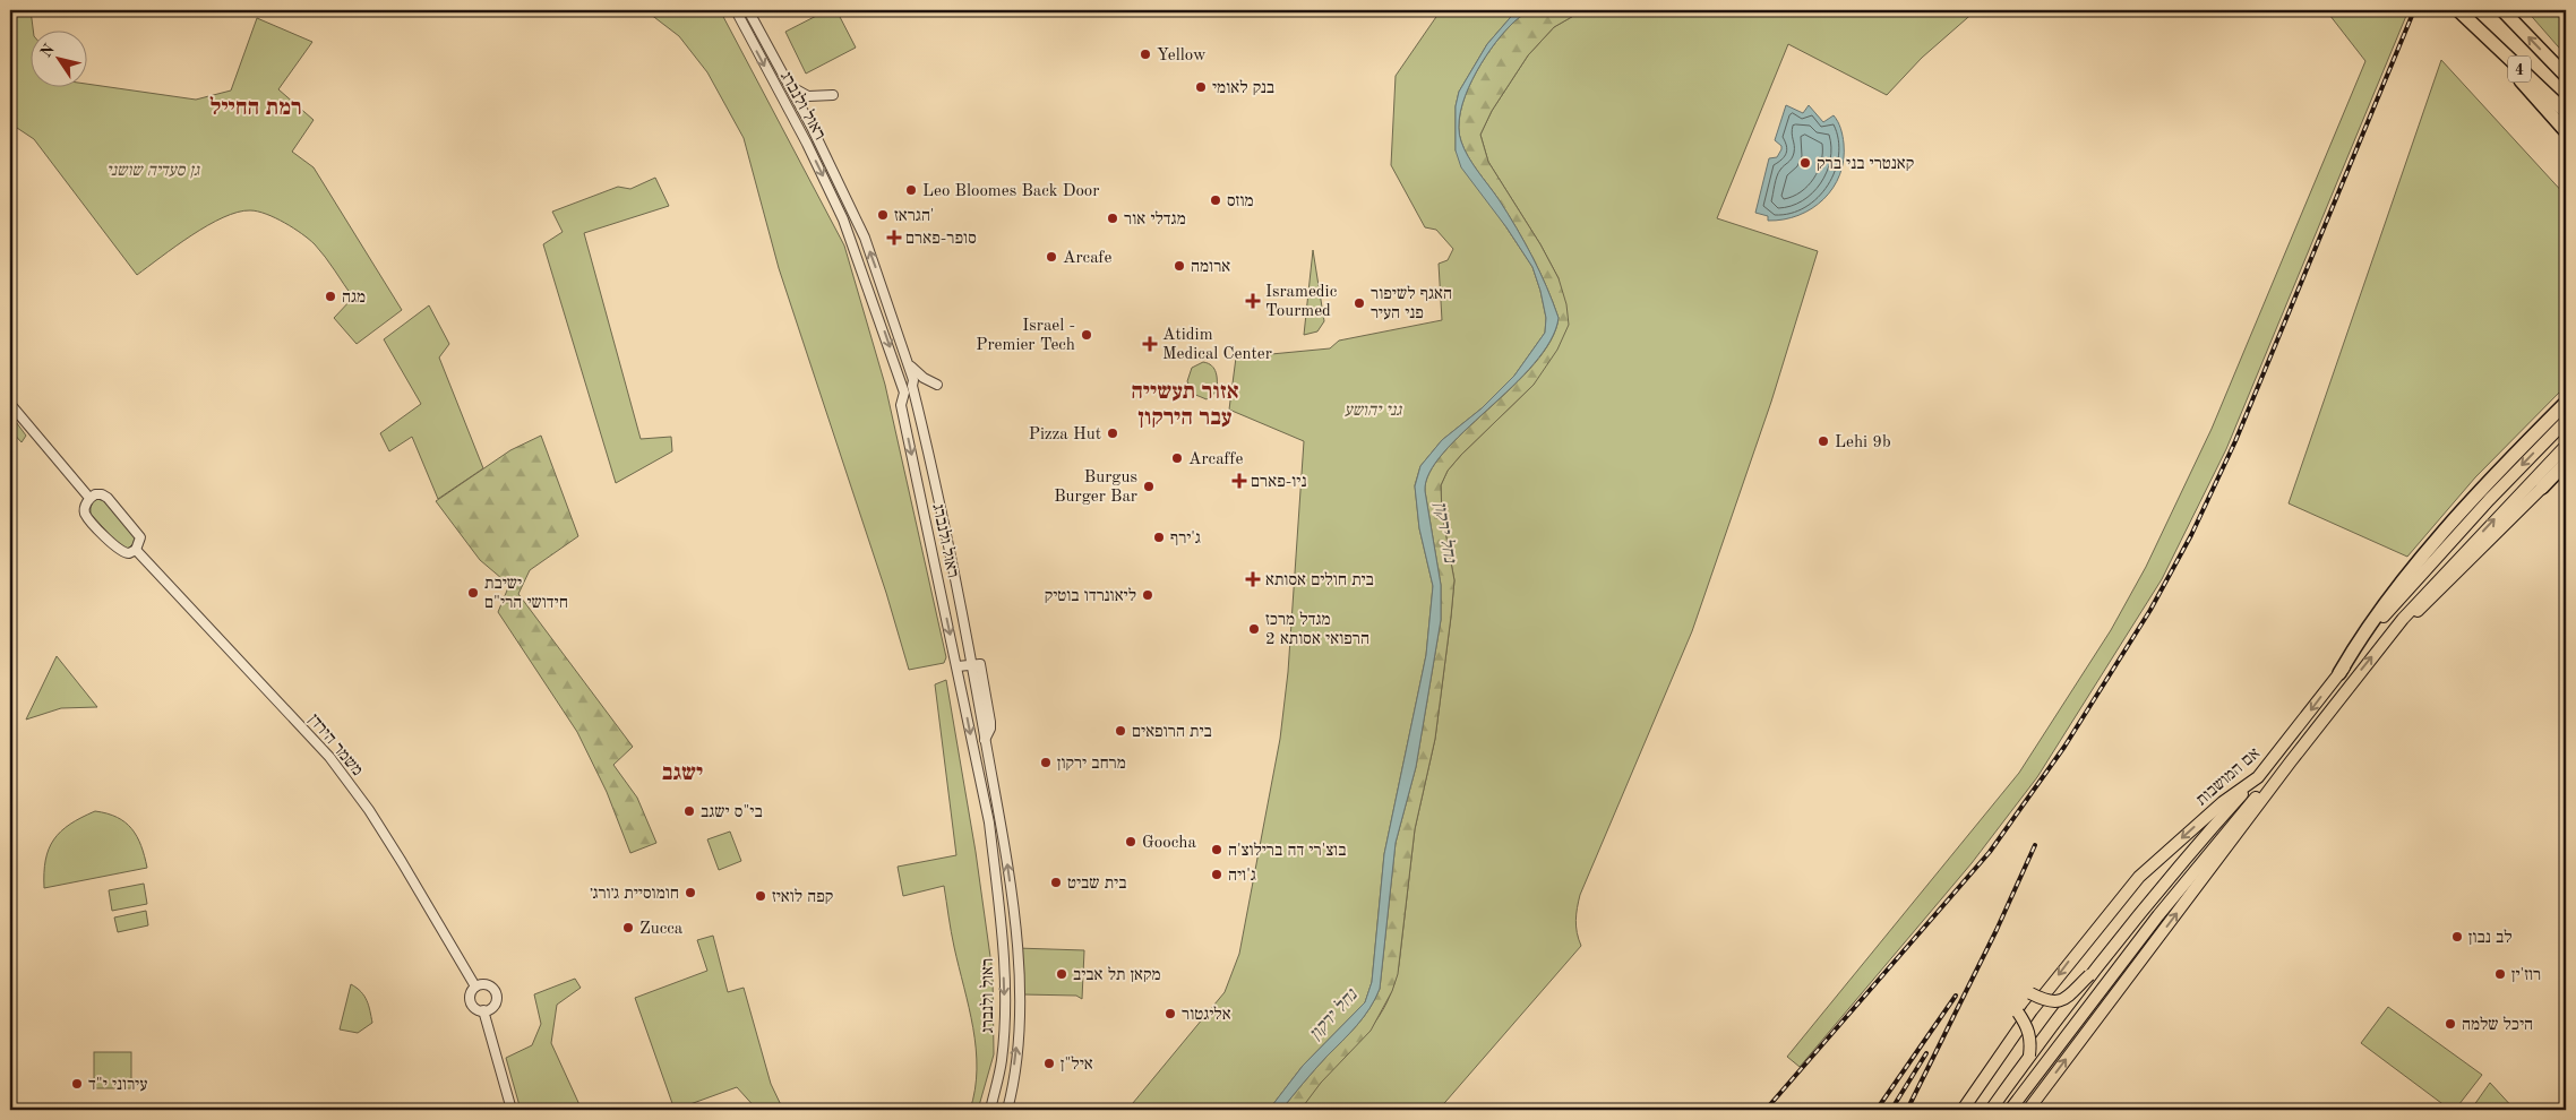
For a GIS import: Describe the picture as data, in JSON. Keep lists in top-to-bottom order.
{
  "streets": {
    "highway": ["4"],
    "main road": ["אם המושבות"],
    "street": ["ראול ולנברג", "משמר הירדן"]
  },
  "districts": ["רמת החייל", "אזור תעשייה עבר הירקון", "ישגב"],
  "water": ["נחל ירקון"],
  "parks": ["גן סעדיה שושני", "גני יהושע"],
  "places": {
    "other": [
      "Yellow",
      "בנק לאומי",
      "קאנטרי בני ברק",
      "Leo Bloomes Back Door",
      "מוזס",
      "הגראז'",
      "מגדלי אור",
      "Arcafe",
      "ארומה",
      "מגה",
      "האגף לשיפור פני העיר",
      "Israel - Premier Tech",
      "Pizza Hut",
      "Lehi 9b",
      "Arcaffe",
      "Burgus Burger Bar",
      "ג'ירף",
      "ישיבת חידושי הרי\"ם",
      "ליאונרדו בוטיק",
      "מגדל מרכז הרפואי אסותא 2",
      "בית הרופאים",
      "מרחב ירקון",
      "בי\"ס ישגב",
      "Goocha",
      "בוצ'רי דה ברילוצ'ה",
      "ג'ויה",
      "בית שביט",
      "חומוסיית ג׳ורג׳",
      "קפה לואיז",
      "Zucca",
      "לב נבון",
      "מקאן תל אביב",
      "רוז'ין",
      "אליגטור",
      "היכל שלמה",
      "איל\"ן",
      "עירוני י\"ד"
    ],
    "health": [
      "סופר-פארם",
      "Isramedic Tourmed",
      "Atidim Medical Center",
      "ניו-פארם",
      "בית חולים אסותא"
    ]
  },
  "north": "top left"
}
